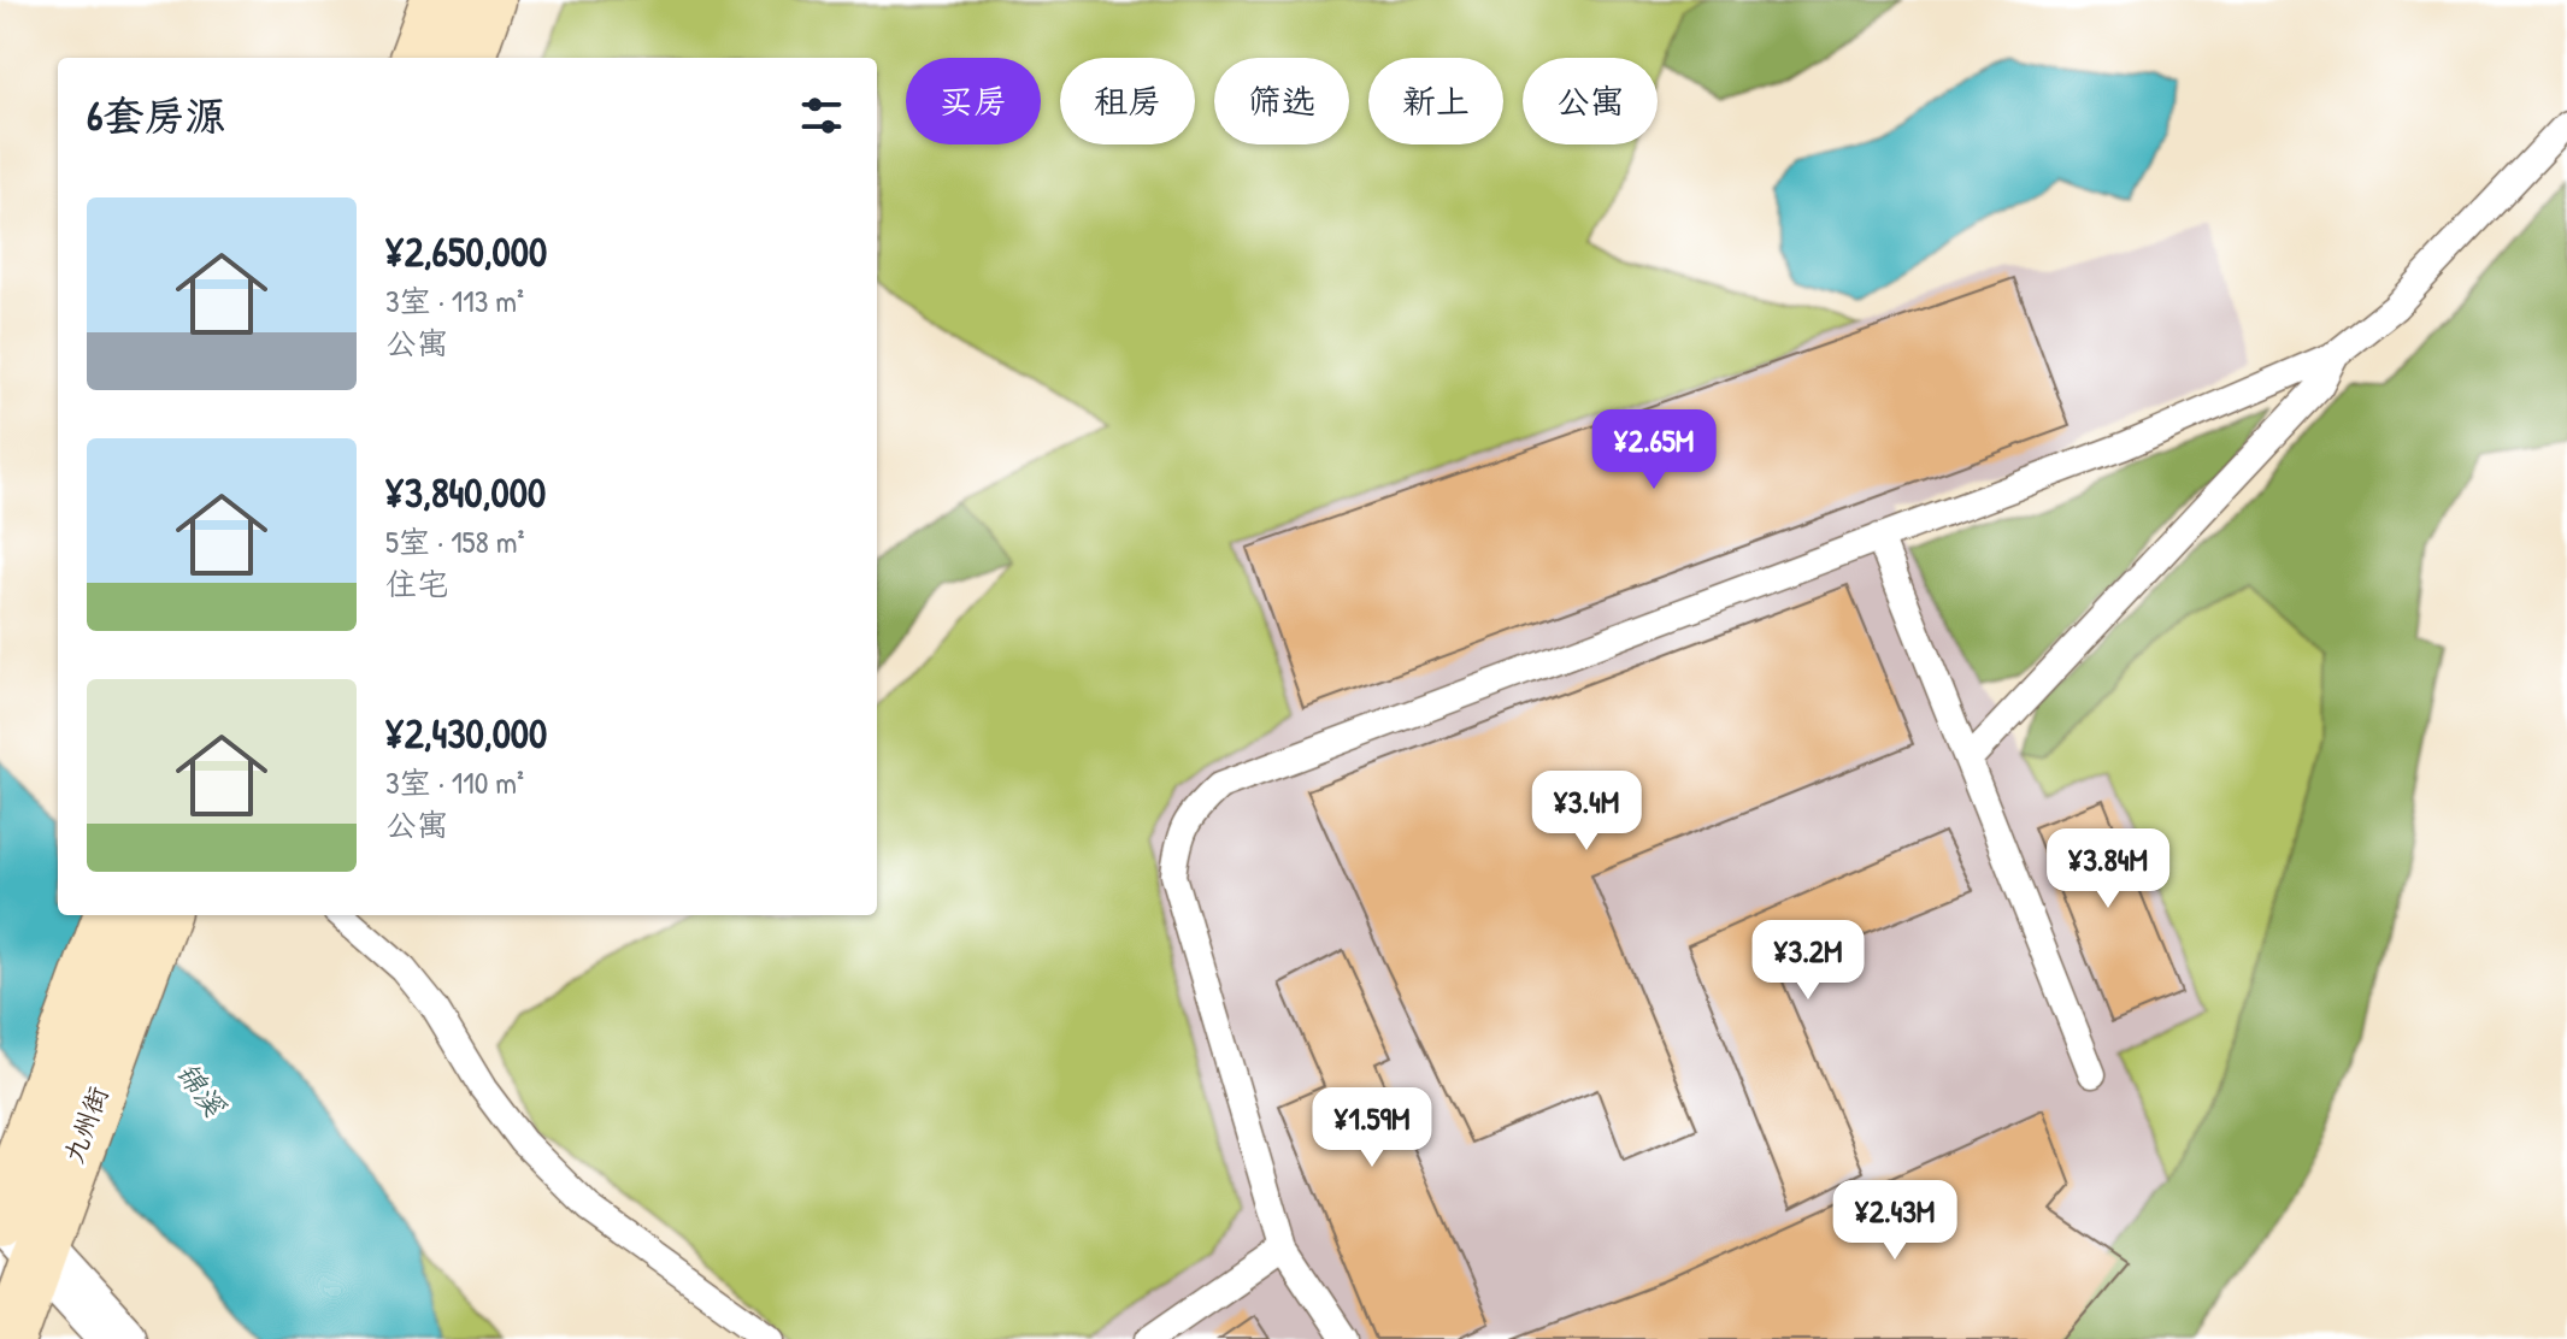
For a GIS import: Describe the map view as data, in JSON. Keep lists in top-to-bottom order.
{
  "streets": {
    "main road": ["九州街"]
  },
  "water": ["锦溪"],
  "page": {
    "chip": [
      "买房",
      "租房",
      "筛选",
      "新上",
      "公寓"
    ],
    "heading": "6套房源",
    "list": [
      {
        "name": "¥2,650,000",
        "note": "3室 · 113 m² · 公寓"
      },
      {
        "name": "¥3,840,000",
        "note": "5室 · 158 m² · 住宅"
      },
      {
        "name": "¥2,430,000",
        "note": "3室 · 110 m² · 公寓"
      }
    ],
    "price": [
      "¥2.65M",
      "¥3.4M",
      "¥3.84M",
      "¥3.2M",
      "¥1.59M",
      "¥2.43M"
    ]
  }
}
